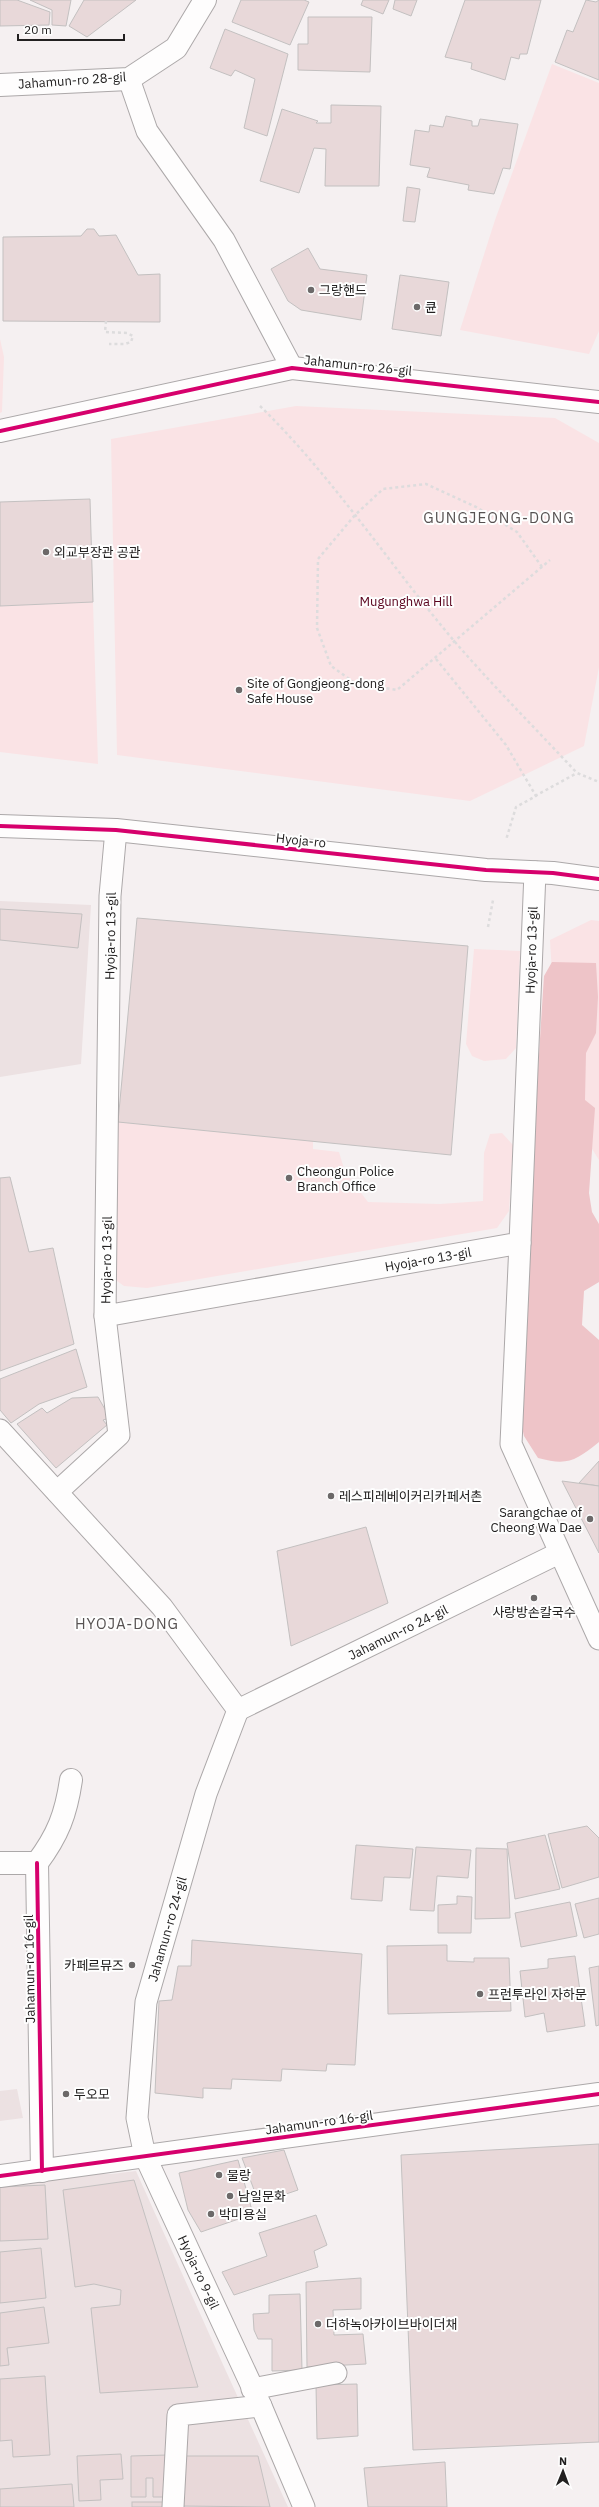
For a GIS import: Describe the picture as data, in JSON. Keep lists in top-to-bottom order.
{
  "streets": {
    "street": [
      "Jahamun-ro 28-gil",
      "Jahamun-ro 26-gil",
      "Hyoja-ro",
      "Jahamun-ro 16-gil"
    ],
    "lane": ["Hyoja-ro 13-gil", "Jahamun-ro 24-gil", "Hyoja-ro 9-gil"]
  },
  "crossings": [
    ["Jahamun-ro 28-gil", "Jahamun-ro 26-gil"],
    ["Hyoja-ro", "Hyoja-ro 13-gil"],
    ["Hyoja-ro 13-gil", "Jahamun-ro 24-gil"],
    ["Jahamun-ro 24-gil", "Jahamun-ro 16-gil"],
    ["Jahamun-ro 24-gil", "Hyoja-ro 9-gil"],
    ["Jahamun-ro 16-gil", "Hyoja-ro 9-gil"]
  ],
  "districts": ["GUNGJEONG-DONG", "HYOJA-DONG"],
  "parks": ["Mugunghwa Hill"],
  "places": [
    "그랑핸드",
    "큔",
    "외교부장관 공관",
    "Site of Gongjeong-dong Safe House",
    "Cheongun Police Branch Office",
    "레스피레베이커리카페서촌",
    "Sarangchae of Cheong Wa Dae",
    "사랑방손칼국수",
    "카페르뮤즈",
    "프런투라인 자하문",
    "두오모",
    "물랑",
    "남일문화",
    "박미용실",
    "더하녹아카이브바이더채"
  ],
  "scale_bar": "20 m",
  "north": "top"
}
